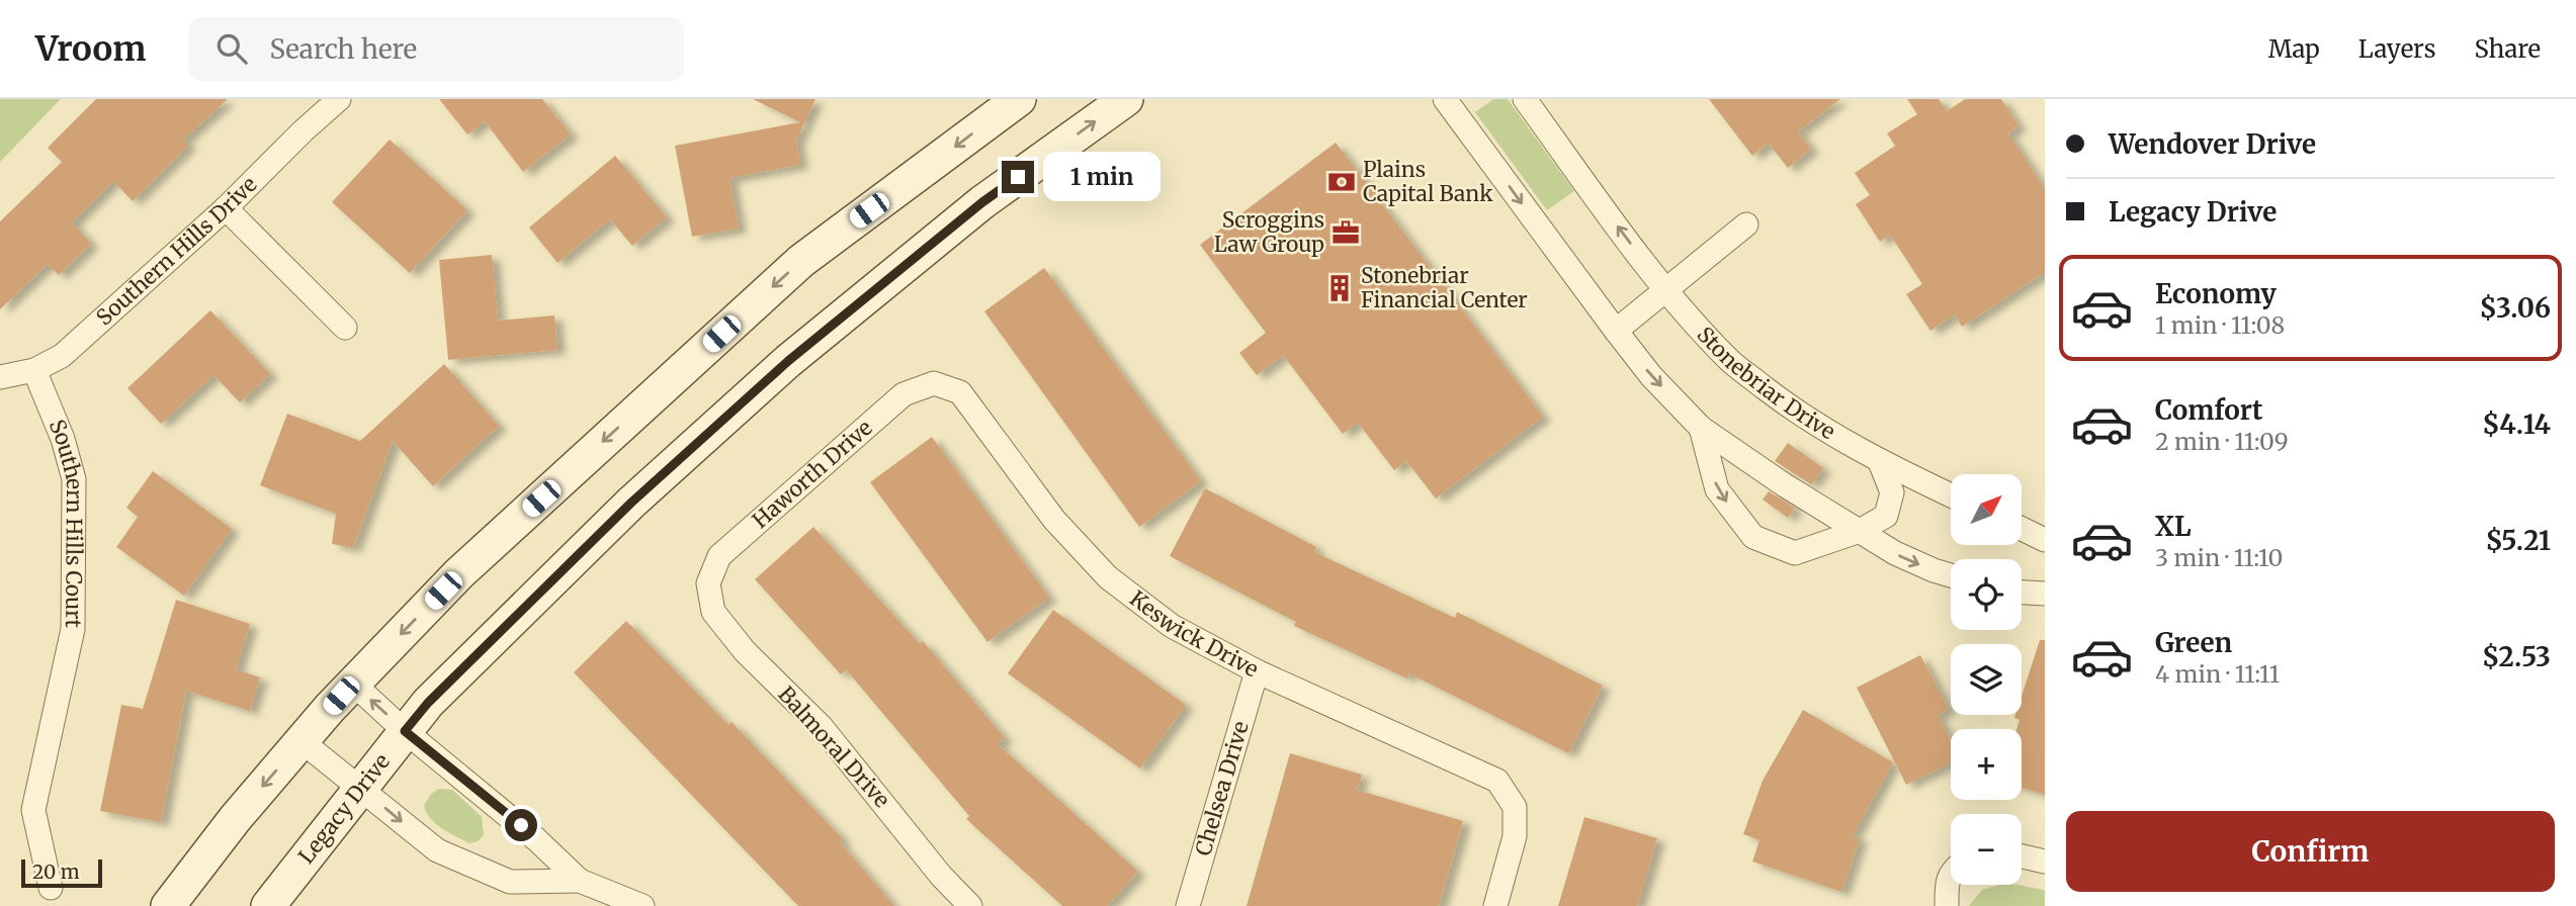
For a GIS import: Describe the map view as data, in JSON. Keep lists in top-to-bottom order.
{
  "streets": {
    "main road": ["Legacy Drive"],
    "street": [
      "Southern Hills Drive",
      "Stonebriar Drive",
      "Haworth Drive",
      "Southern Hills Court",
      "Keswick Drive",
      "Balmoral Drive",
      "Chelsea Drive"
    ]
  },
  "crossings": [
    ["Southern Hills Drive", "Southern Hills Court"],
    ["Haworth Drive", "Keswick Drive"],
    ["Haworth Drive", "Balmoral Drive"],
    ["Keswick Drive", "Chelsea Drive"]
  ],
  "places": {
    "bank": ["Plains Capital Bank"],
    "office": ["Scroggins Law Group"],
    "building": ["Stonebriar Financial Center"]
  },
  "scale_bar": "20 m",
  "north": "top right",
  "page": {
    "header": "Vroom",
    "search": "Search here",
    "nav": ["Map", "Layers", "Share"],
    "banner": ["Wendover Drive", "Legacy Drive"],
    "bubble": "1 min",
    "list": [
      {
        "name": "Economy",
        "note": "1 min · 11:08",
        "value": "$3.06"
      },
      {
        "name": "Comfort",
        "note": "2 min · 11:09",
        "value": "$4.14"
      },
      {
        "name": "XL",
        "note": "3 min · 11:10",
        "value": "$5.21"
      },
      {
        "name": "Green",
        "note": "4 min · 11:11",
        "value": "$2.53"
      }
    ],
    "map_buttons": ["+", "−"],
    "buttons": "Confirm",
    "scale": "20 m"
  }
}
